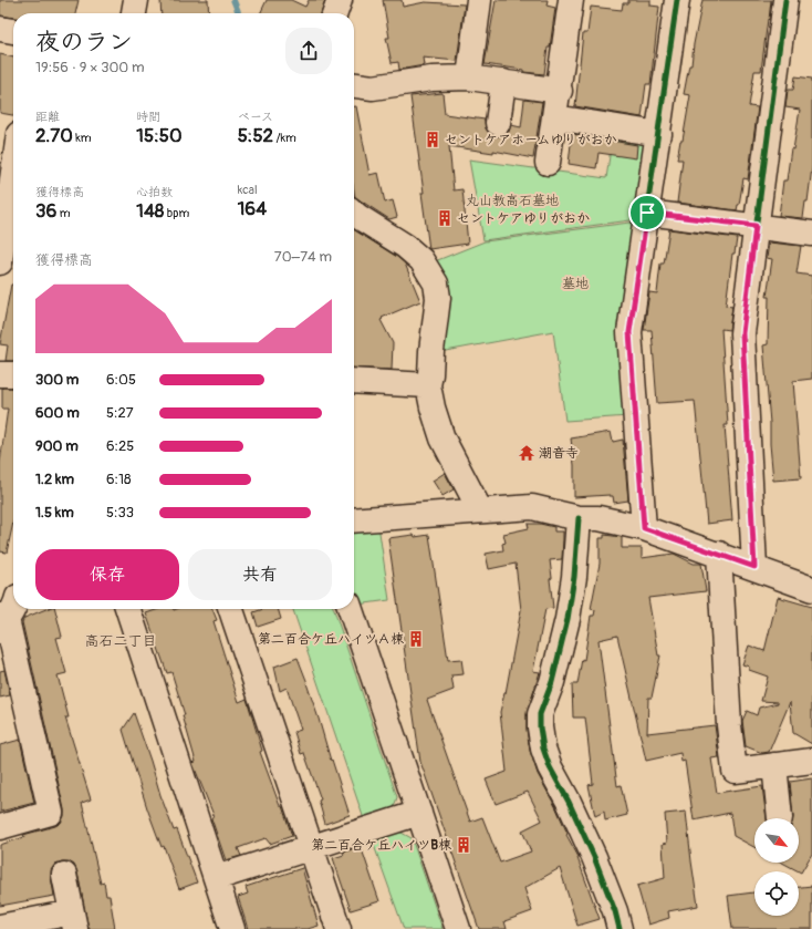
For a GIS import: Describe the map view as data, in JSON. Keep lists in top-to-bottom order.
{
  "districts": ["高石二丁目"],
  "parks": ["丸山教高石墓地", "墓地"],
  "places": {
    "building": [
      "セントケアホームゆりがおか",
      "セントケアゆりがおか",
      "第二百合ケ丘ハイツＡ棟",
      "第二百合ケ丘ハイツB棟"
    ],
    "temple": ["潮音寺"]
  },
  "north": "bottom right",
  "page": {
    "heading": ["夜のラン", "19:56 · 9 × 300 m"],
    "stats": [
      ["距離", "2.70 km"],
      ["時間", "15:50"],
      ["ペース", "5:52 /km"],
      ["獲得標高", "36 m"],
      ["心拍数", "148 bpm"],
      ["kcal", "164"]
    ],
    "chart": ["獲得標高", "70–74 m"],
    "list": [
      {
        "name": "300 m",
        "note": "6:05"
      },
      {
        "name": "600 m",
        "note": "5:27"
      },
      {
        "name": "900 m",
        "note": "6:25"
      },
      {
        "name": "1.2 km",
        "note": "6:18"
      },
      {
        "name": "1.5 km",
        "note": "5:33"
      }
    ],
    "buttons": ["保存", "共有"]
  }
}
